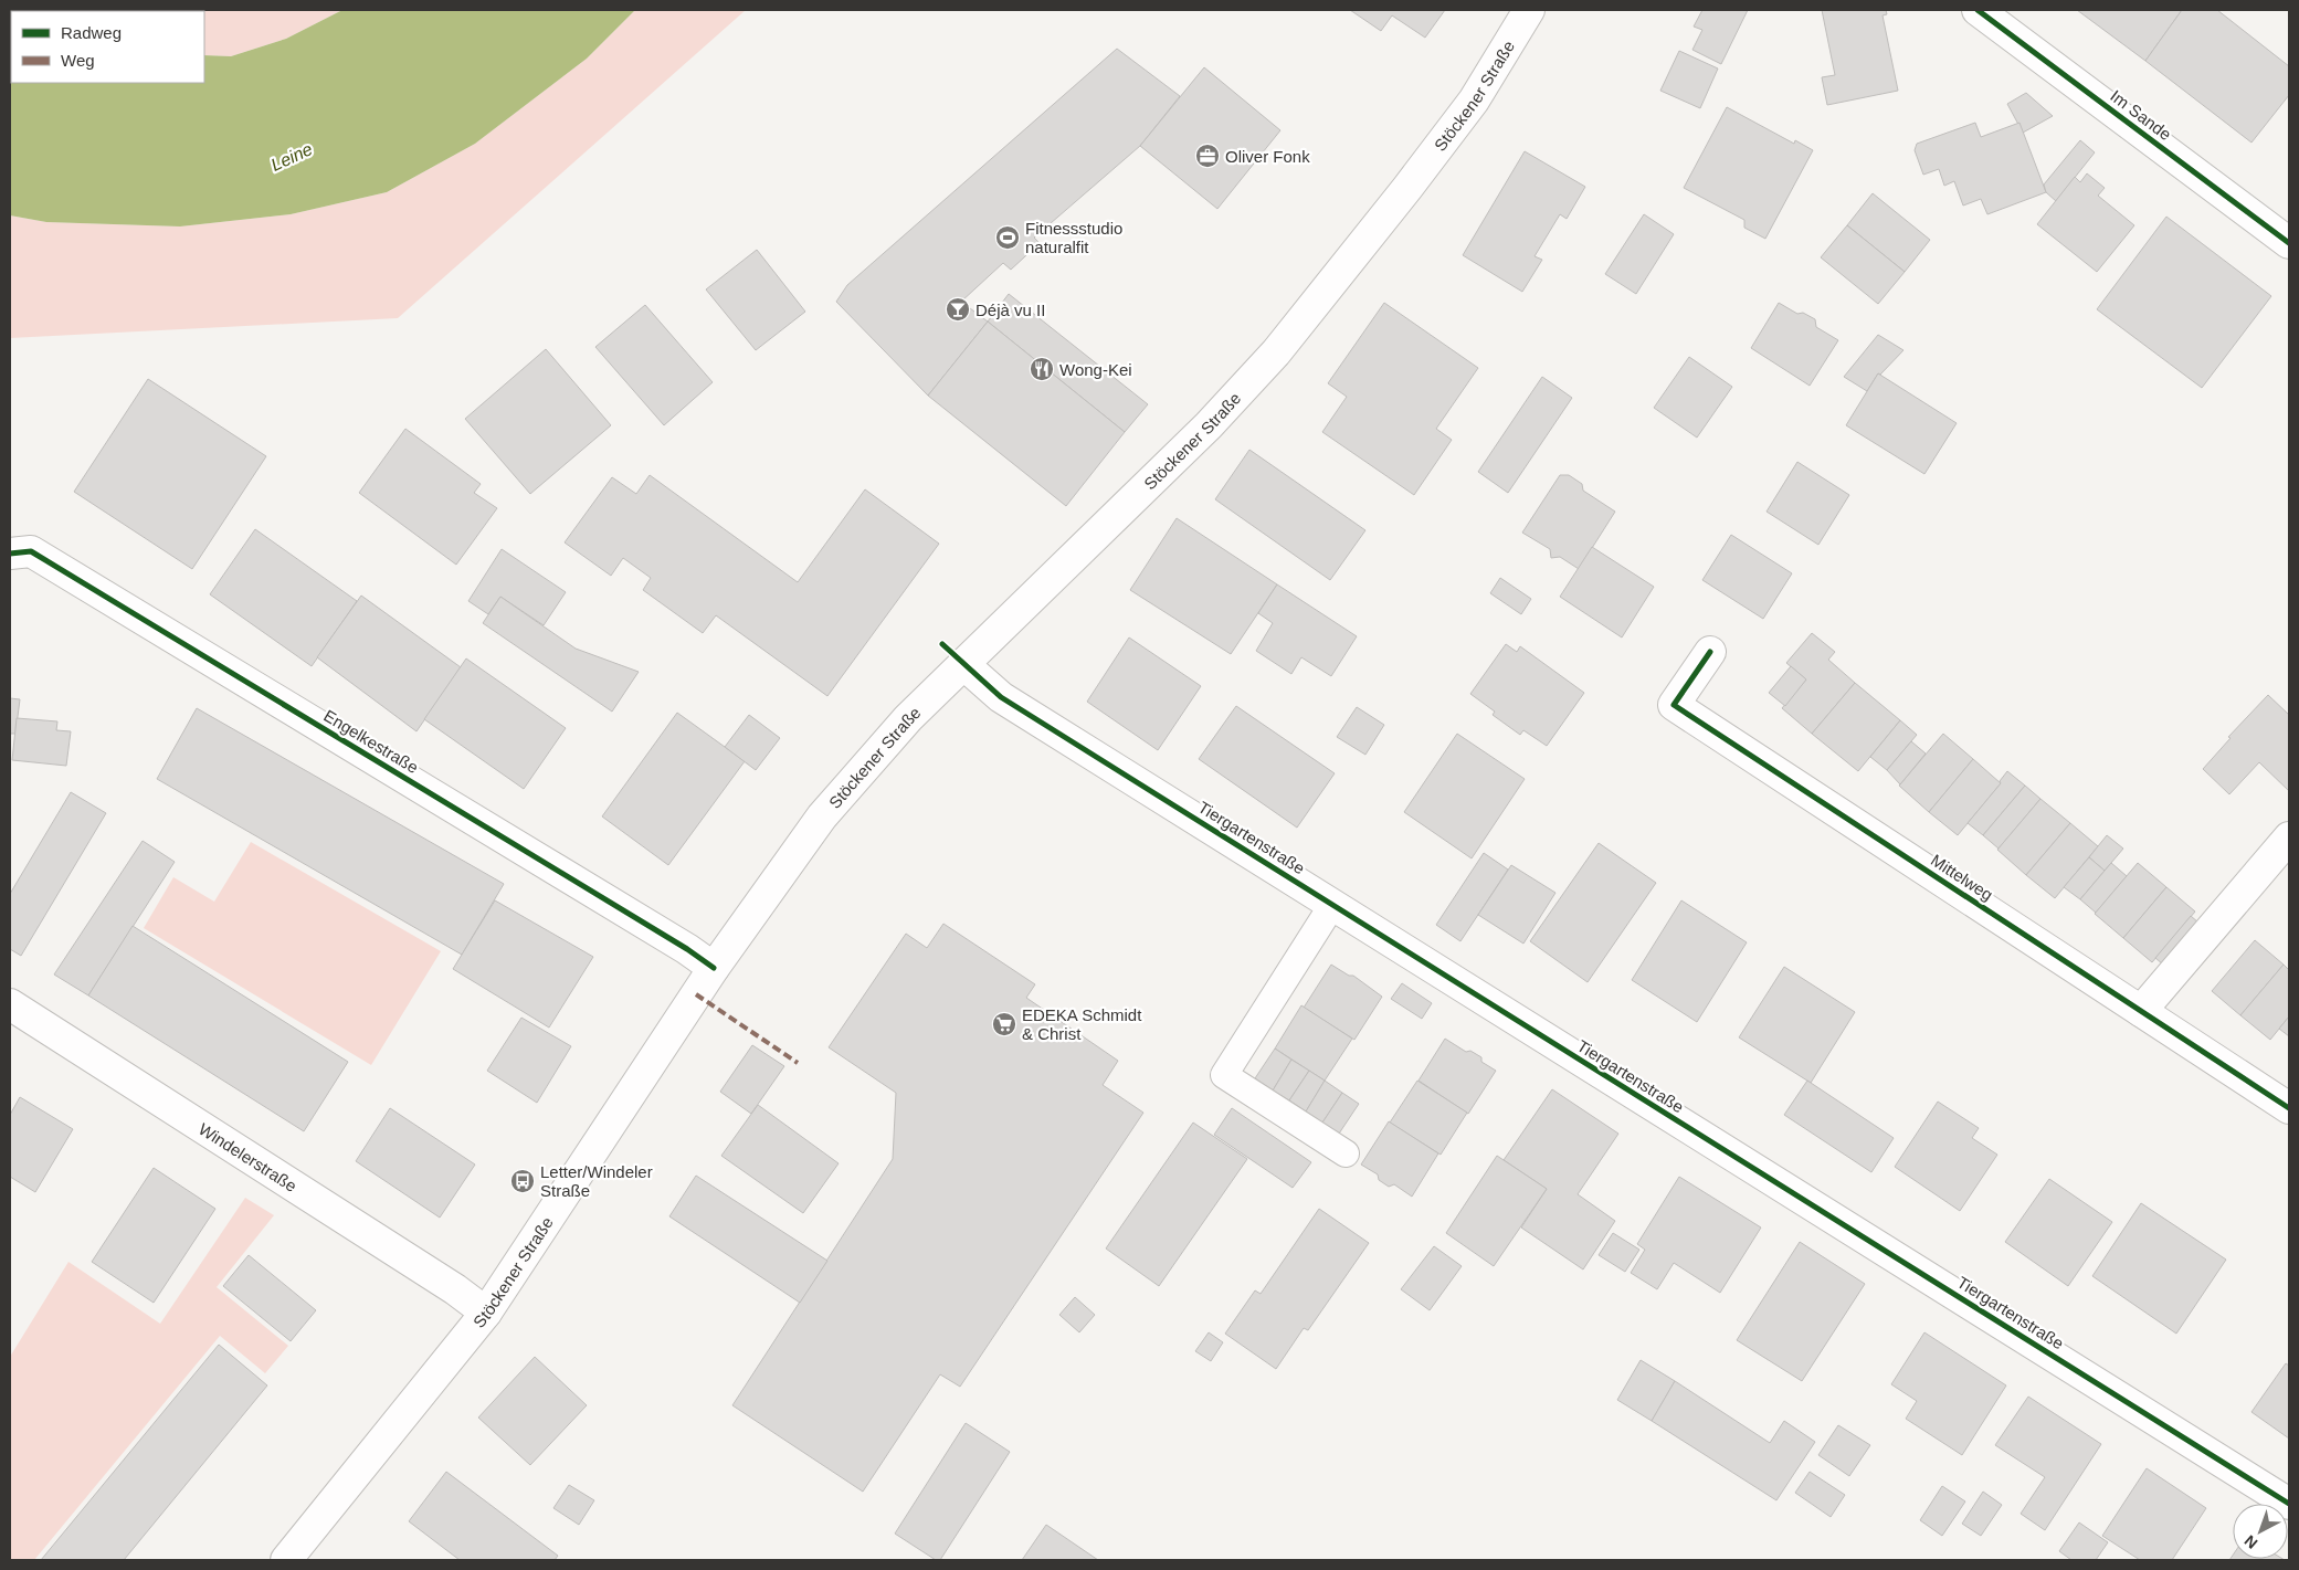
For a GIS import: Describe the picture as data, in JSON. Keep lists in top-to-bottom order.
{
  "streets": {
    "street": [
      "Stöckener Straße",
      "Im Sande",
      "Engelkestraße",
      "Tiergartenstraße",
      "Mittelweg",
      "Windelerstraße"
    ]
  },
  "crossings": [
    ["Stöckener Straße", "Engelkestraße"],
    ["Stöckener Straße", "Tiergartenstraße"],
    ["Stöckener Straße", "Windelerstraße"]
  ],
  "water": ["Leine"],
  "places": {
    "office": ["Oliver Fonk"],
    "sports": ["Fitnessstudio naturalfit"],
    "bar": ["Déjà vu II"],
    "restaurant": ["Wong-Kei"],
    "supermarket": ["EDEKA Schmidt & Christ"],
    "bus stop": ["Letter/Windeler Straße"]
  },
  "legend": ["Radweg", "Weg"],
  "north": "bottom left"
}
